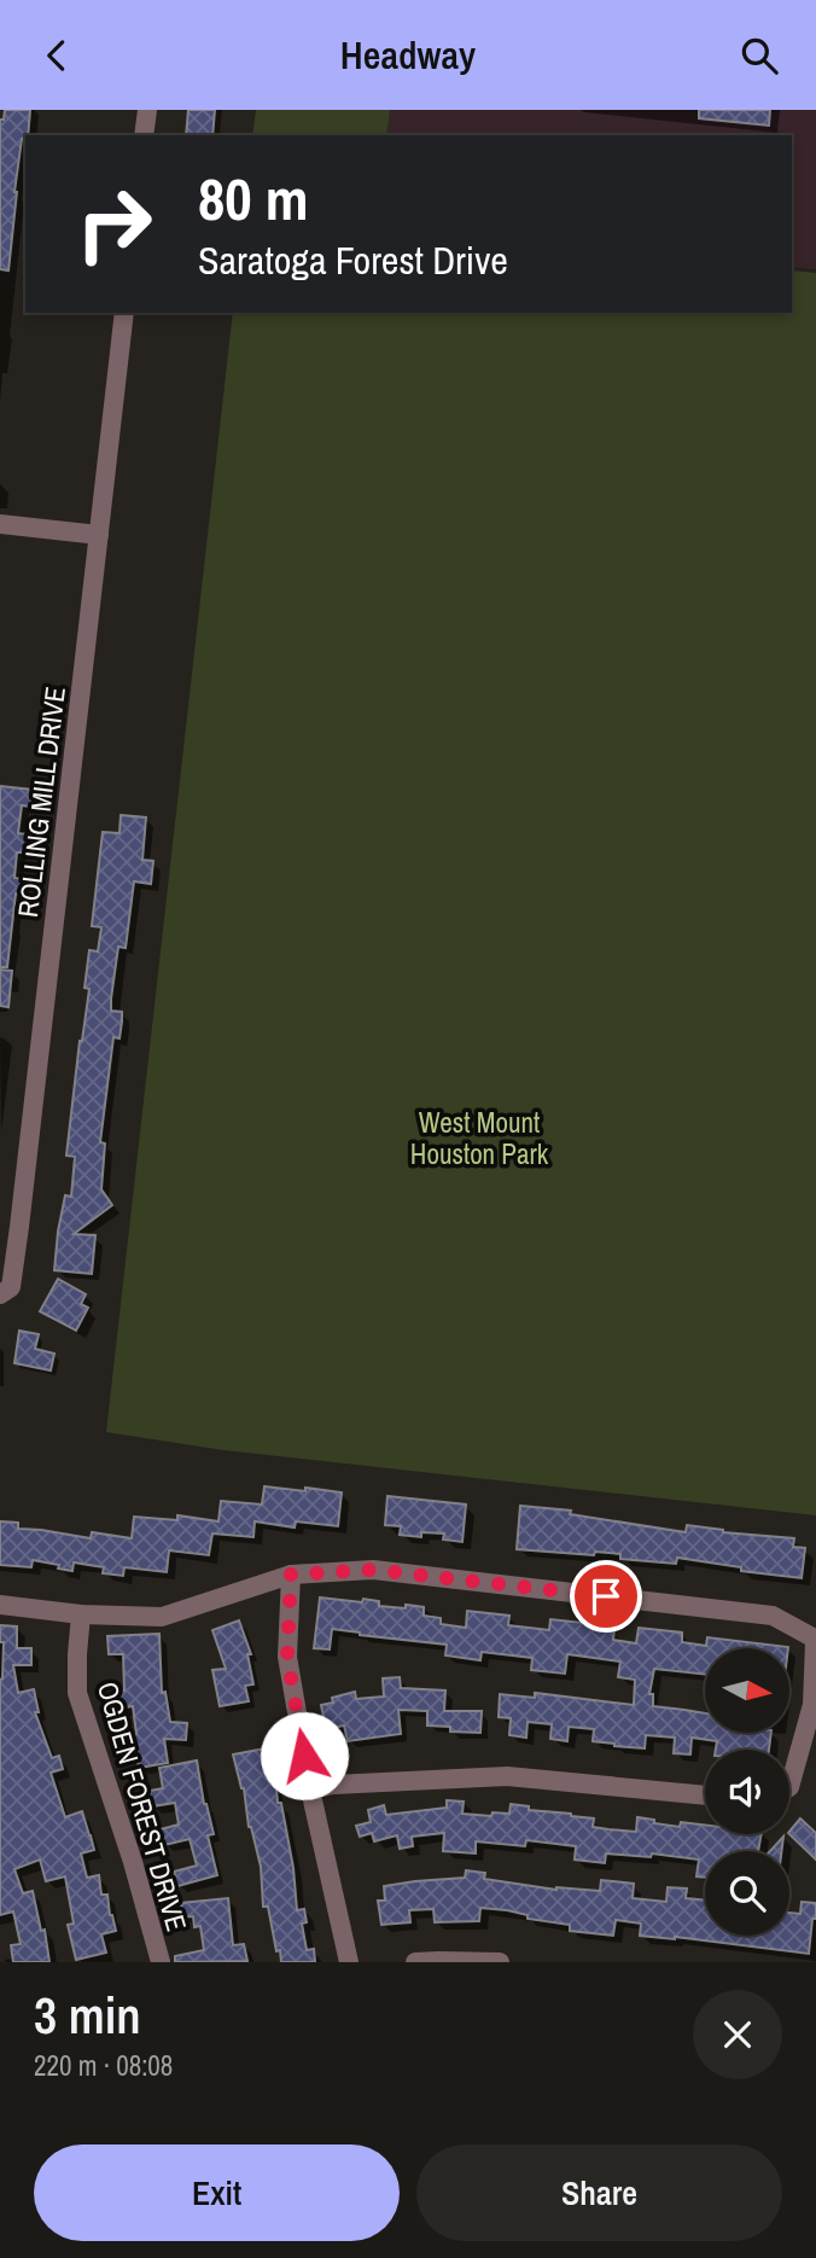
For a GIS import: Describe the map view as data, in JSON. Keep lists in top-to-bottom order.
{
  "streets": {
    "street": ["ROLLING MILL DRIVE", "OGDEN FOREST DRIVE"]
  },
  "parks": ["West Mount Houston Park"],
  "north": "right",
  "page": {
    "header": "Headway",
    "turn": ["80 m", "Saratoga Forest Drive"],
    "heading": ["3 min", "220 m · 08:08"],
    "buttons": ["Exit", "Share"]
  }
}
